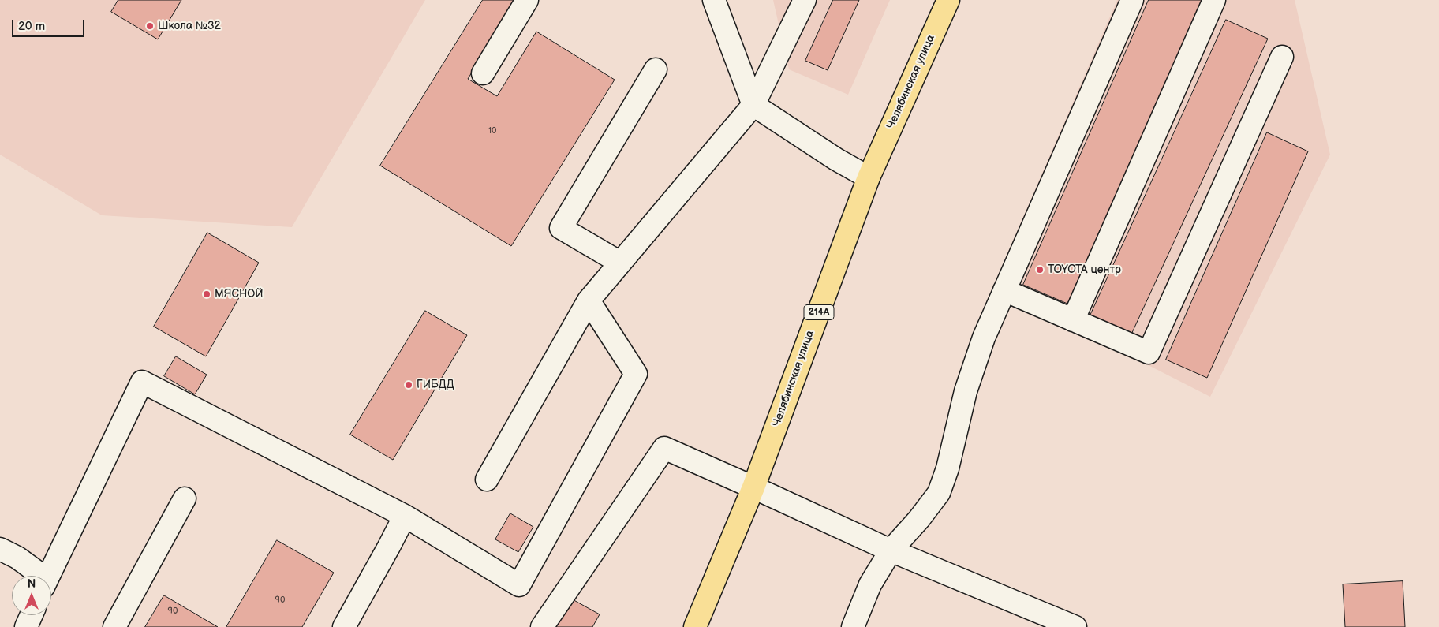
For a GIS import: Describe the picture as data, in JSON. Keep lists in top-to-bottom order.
{
  "streets": {
    "main road": ["Челябинская улица", "214А"]
  },
  "places": [
    "Школа №32",
    "TOYOTA центр",
    "МЯСНОЙ",
    "ГИБДД"
  ],
  "house_numbers": ["10", "90", "90"],
  "scale_bar": "20 m",
  "north": "top"
}
